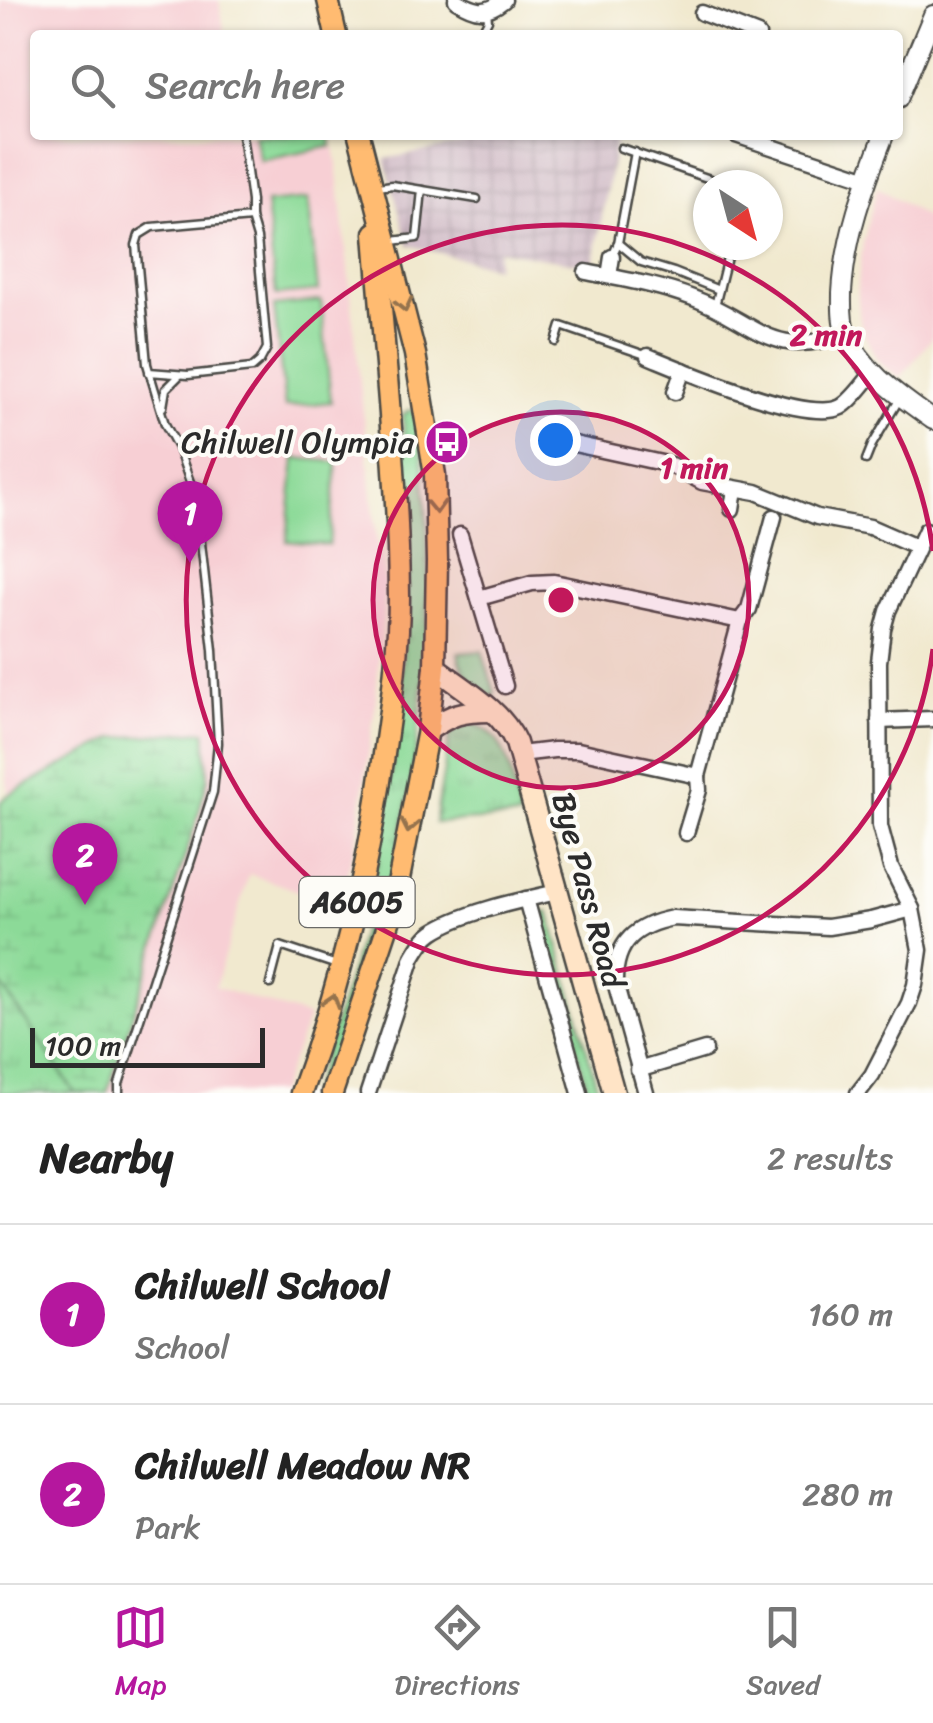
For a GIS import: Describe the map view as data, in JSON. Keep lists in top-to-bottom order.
{
  "streets": {
    "main road": ["Bye Pass Road", "A6005"]
  },
  "crossings": [
    ["Bye Pass Road", "A6005"]
  ],
  "places": {
    "bus stop": ["Chilwell Olympia"]
  },
  "scale_bar": "100 m",
  "north": "bottom right",
  "page": {
    "search": "Search here",
    "pins": ["1", "2"],
    "scale": "100 m",
    "heading": ["Nearby", "2 results"],
    "list": [
      {
        "mark": "1",
        "name": "Chilwell School",
        "note": "School",
        "value": "160 m"
      },
      {
        "mark": "2",
        "name": "Chilwell Meadow NR",
        "note": "Park",
        "value": "280 m"
      }
    ],
    "nav": ["Map", "Directions", "Saved"]
  },
  "rings": ["2 min", "1 min"]
}
